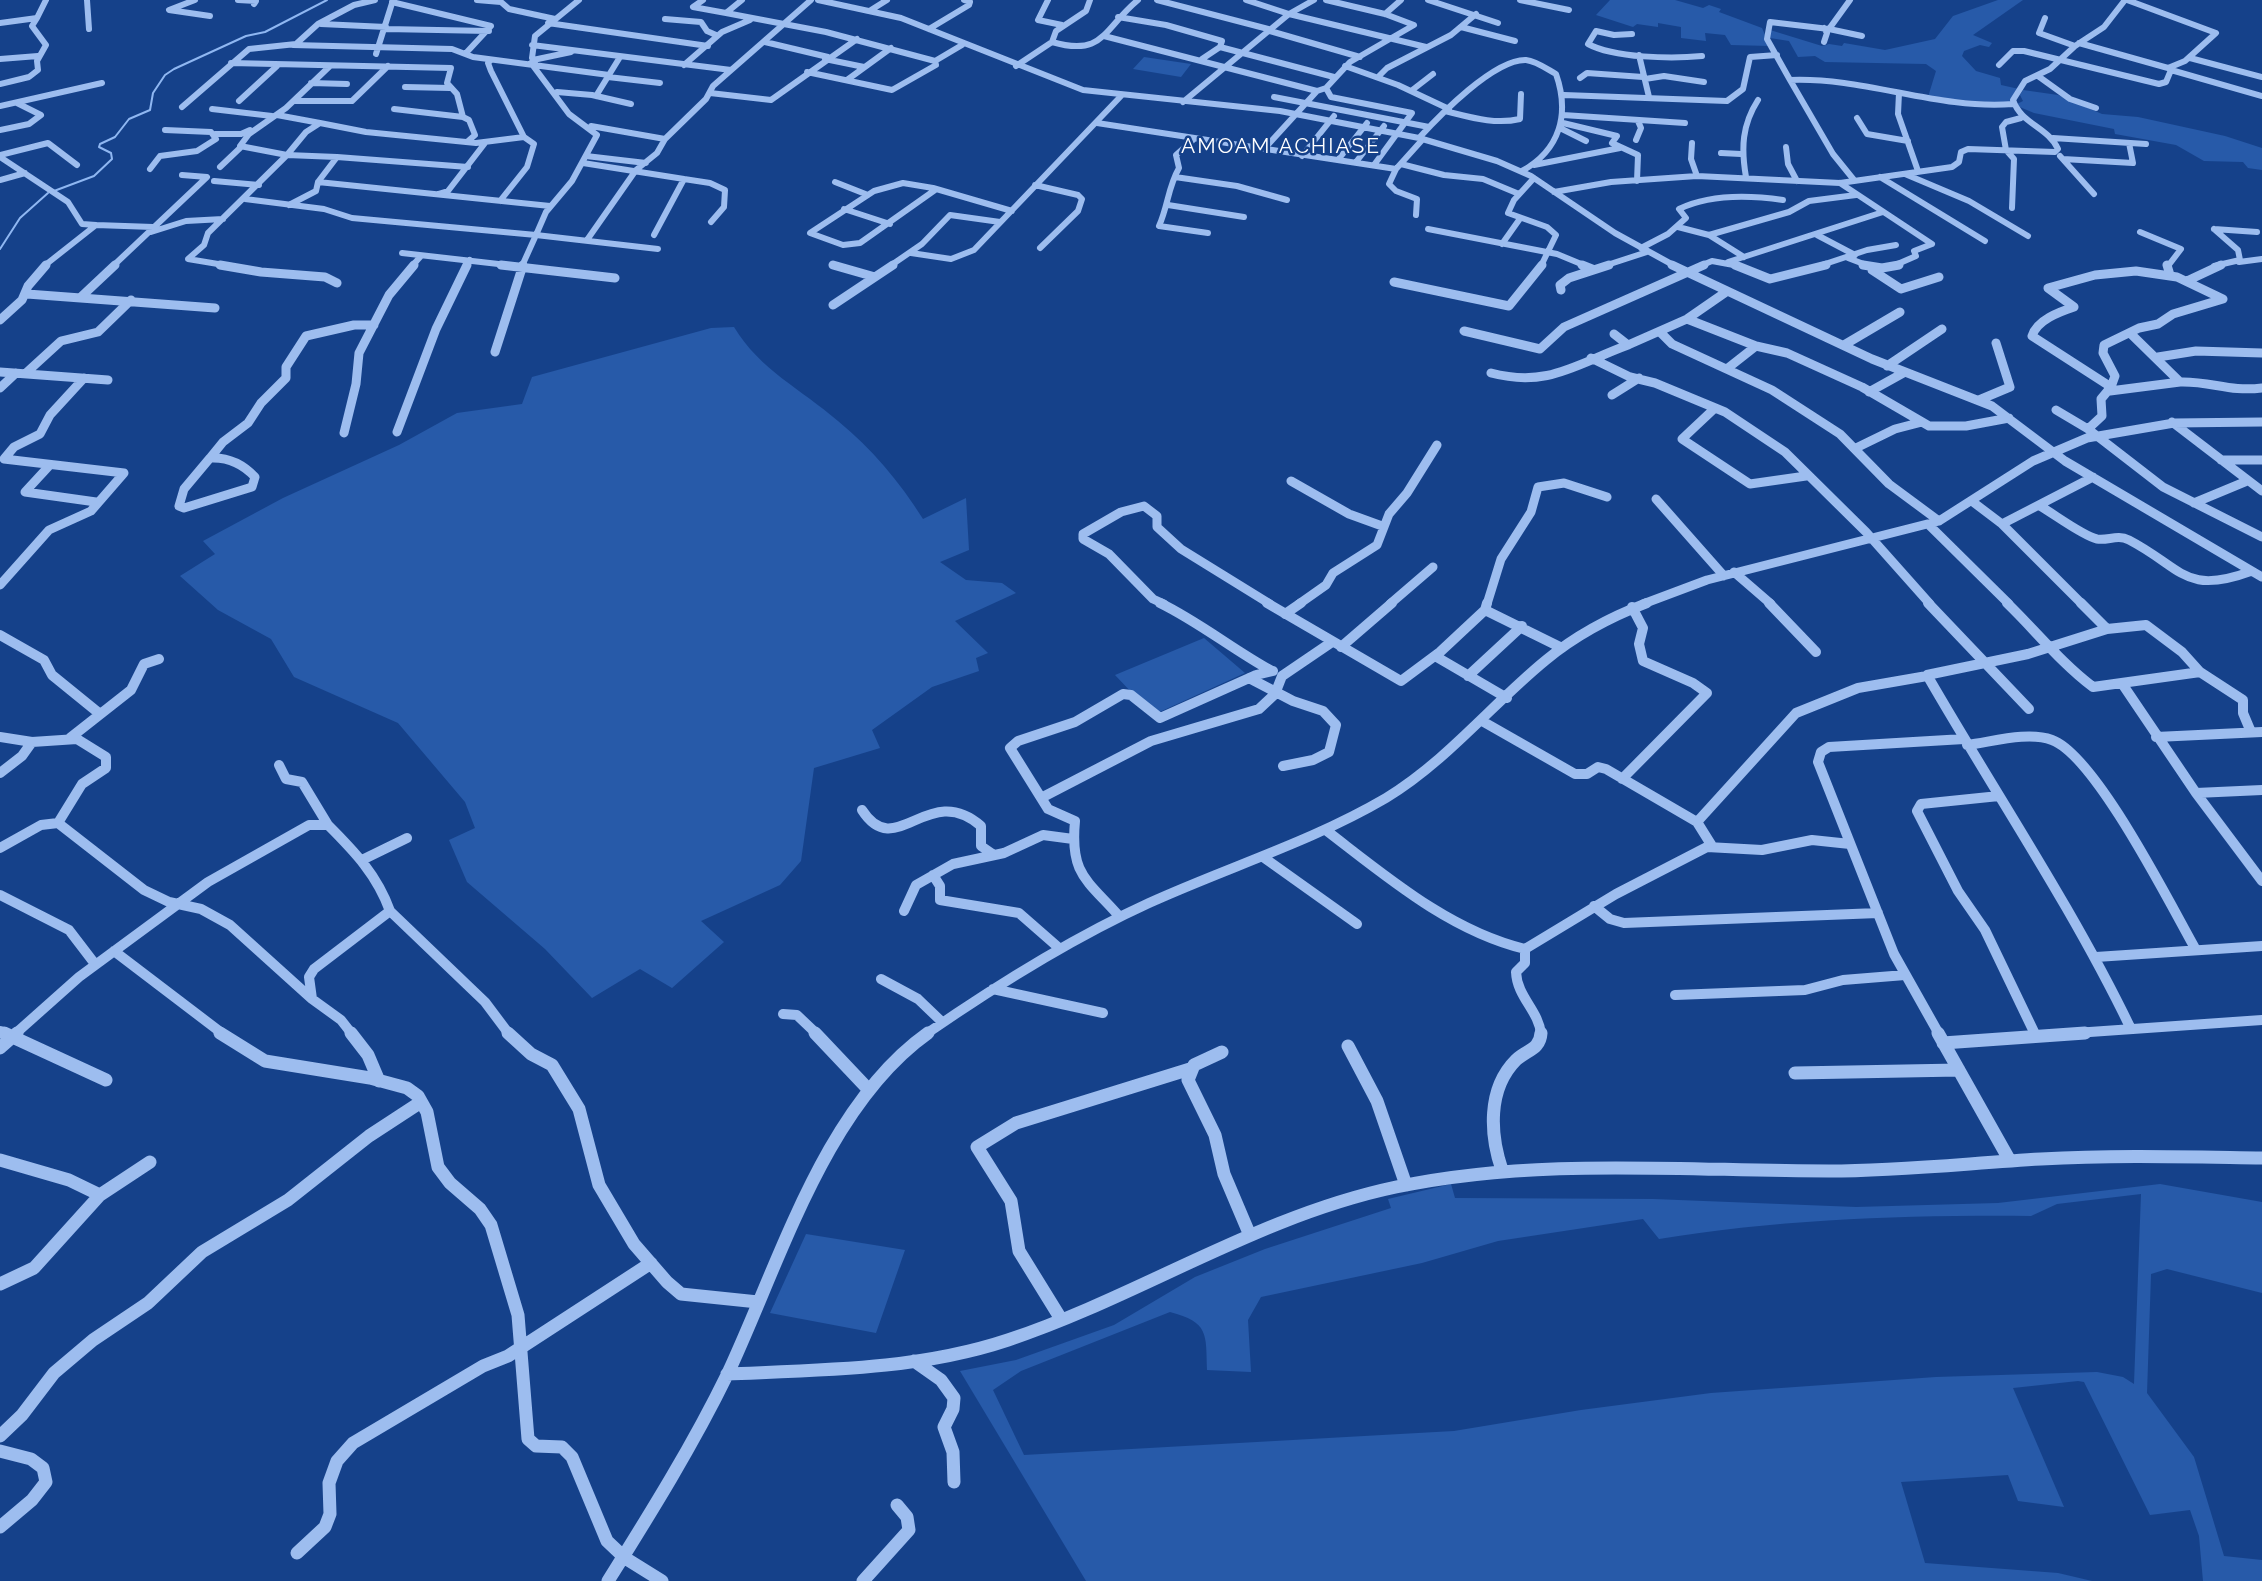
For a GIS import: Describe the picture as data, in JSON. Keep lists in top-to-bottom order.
{
  "districts": ["AMOAM ACHIASE"]
}
